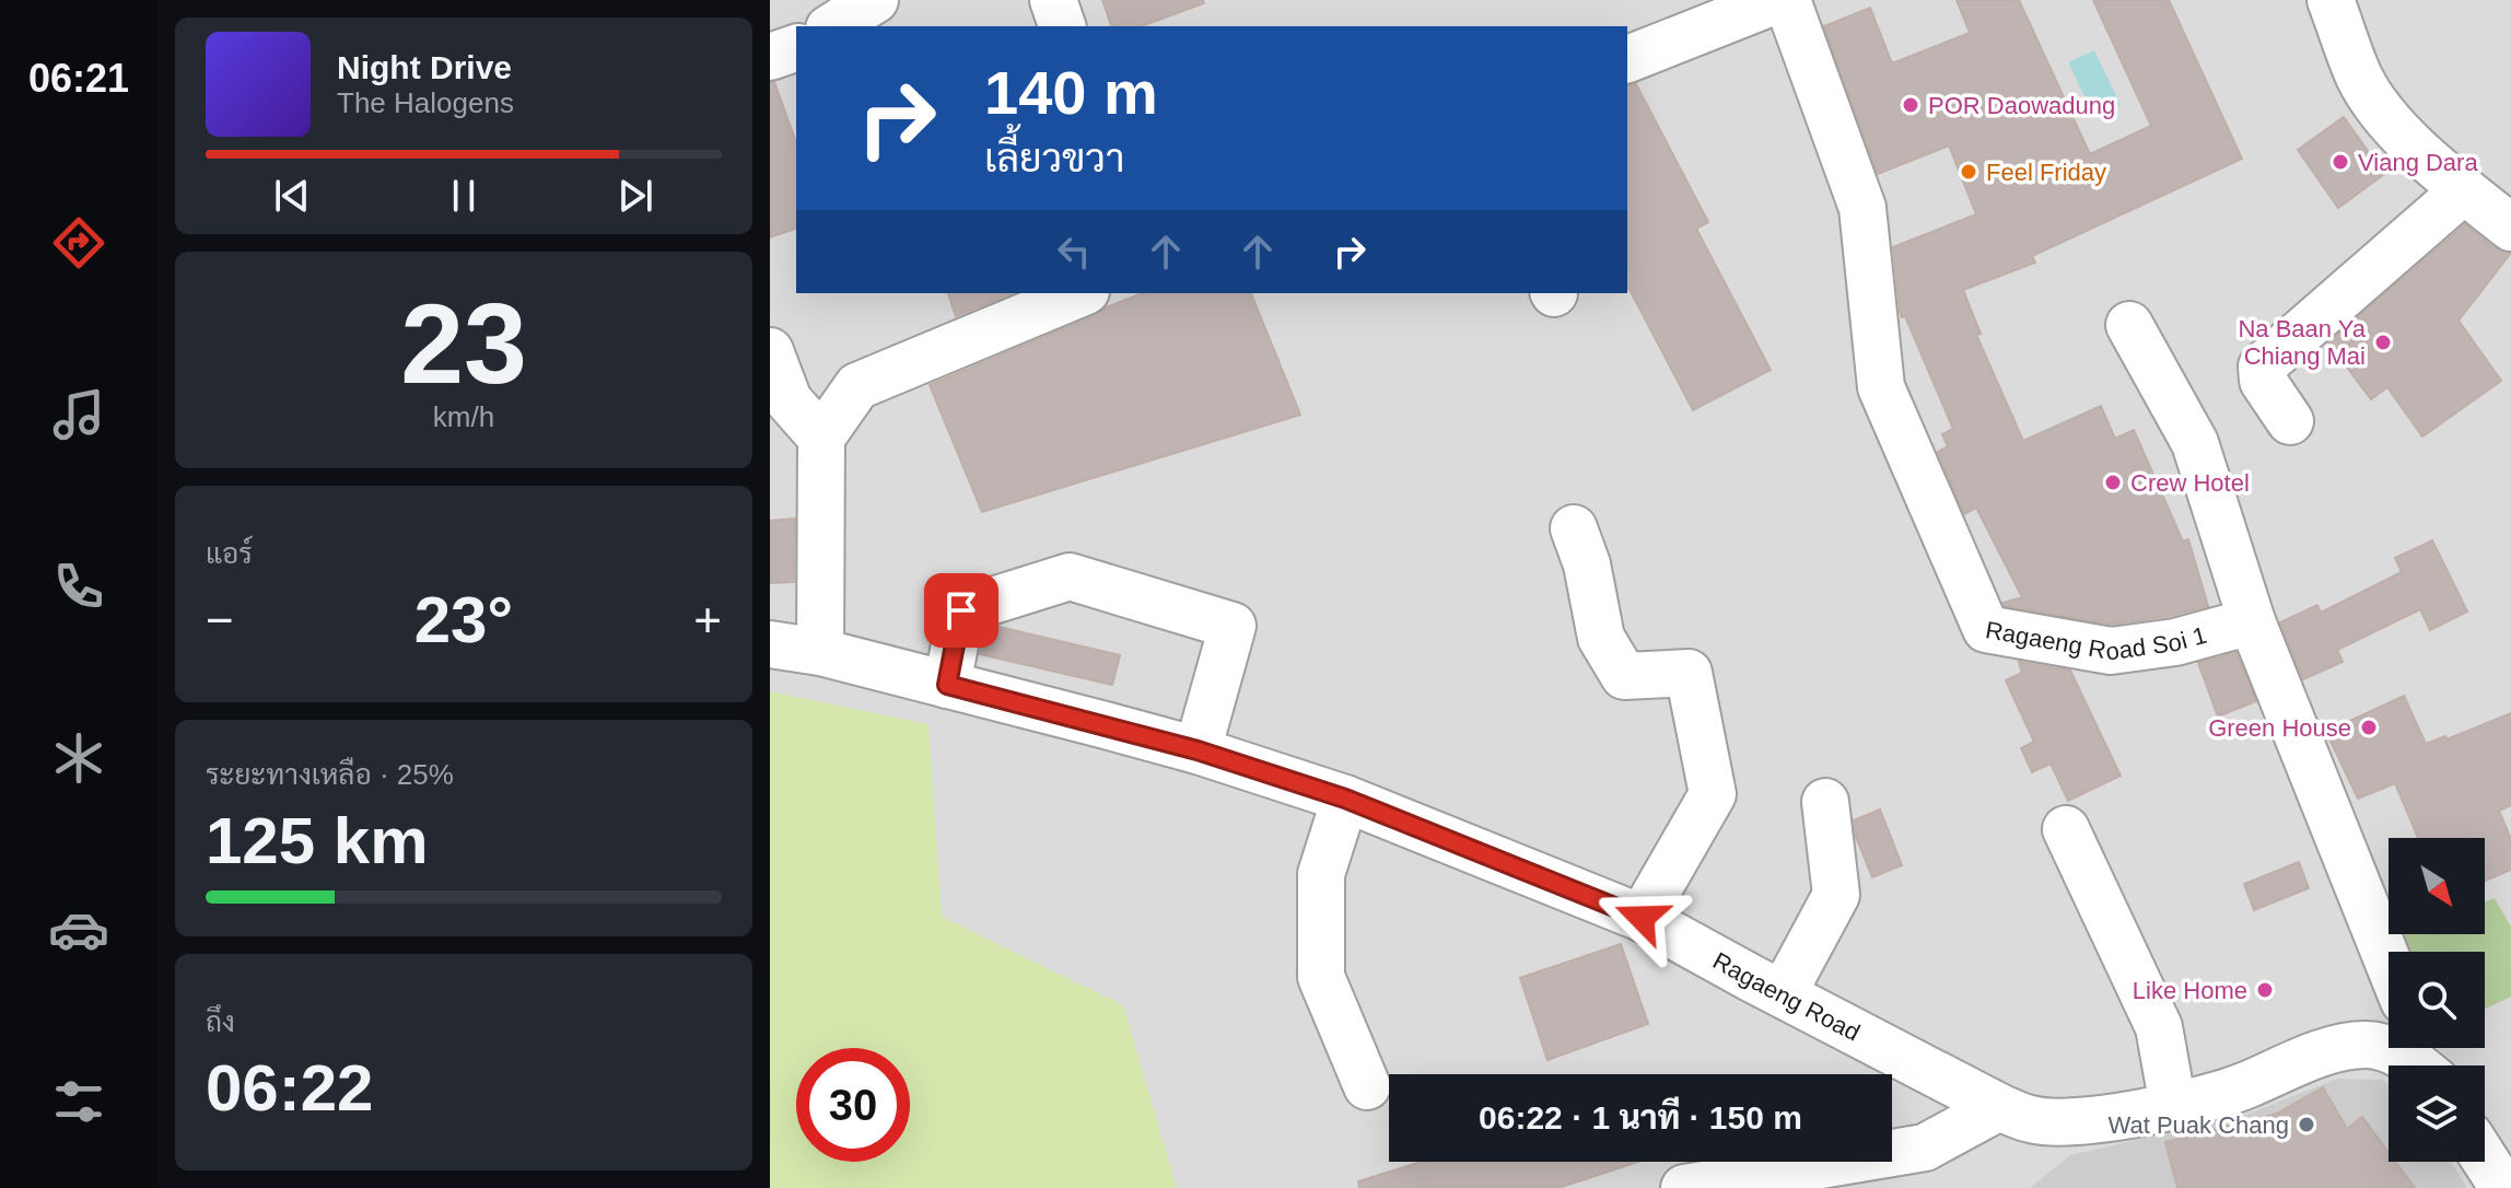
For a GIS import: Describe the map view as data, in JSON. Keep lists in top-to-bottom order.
{
  "streets": {
    "street": ["Ragaeng Road Soi 1", "Ragaeng Road"]
  },
  "places": [
    "POR Daowadung",
    "Viang Dara",
    "Feel Friday",
    "Na Baan Ya Chiang Mai",
    "Crew Hotel",
    "Green House",
    "Like Home",
    "Wat Puak Chang"
  ],
  "north": "bottom right",
  "page": {
    "tabs": "06:21",
    "turn": ["140 m", "เลี้ยวขวา"],
    "song": ["Night Drive", "The Halogens"],
    "tile": [
      ["23", "km/h"],
      "แอร์",
      ["ระยะทางเหลือ · 25%", "125 km"],
      ["ถึง", "06:22"]
    ],
    "heat": ["−", "23°", "+"],
    "limit": "30",
    "trip": "06:22 · 1 นาที · 150 m"
  }
}
